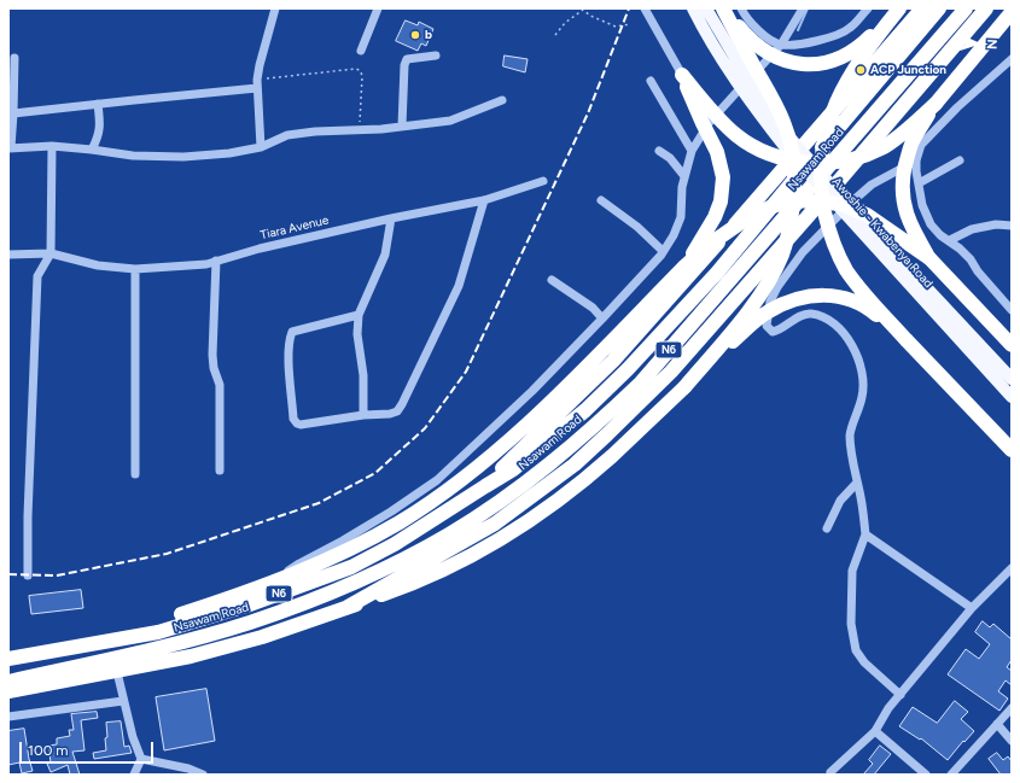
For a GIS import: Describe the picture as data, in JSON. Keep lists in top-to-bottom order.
{
  "streets": {
    "highway": ["Nsawam Road", "N6"],
    "main road": ["Awoshie - Kwabenya Road"],
    "street": ["Tiara Avenue"]
  },
  "places": ["b", "ACP Junction"],
  "scale_bar": "100 m",
  "north": "right"
}
